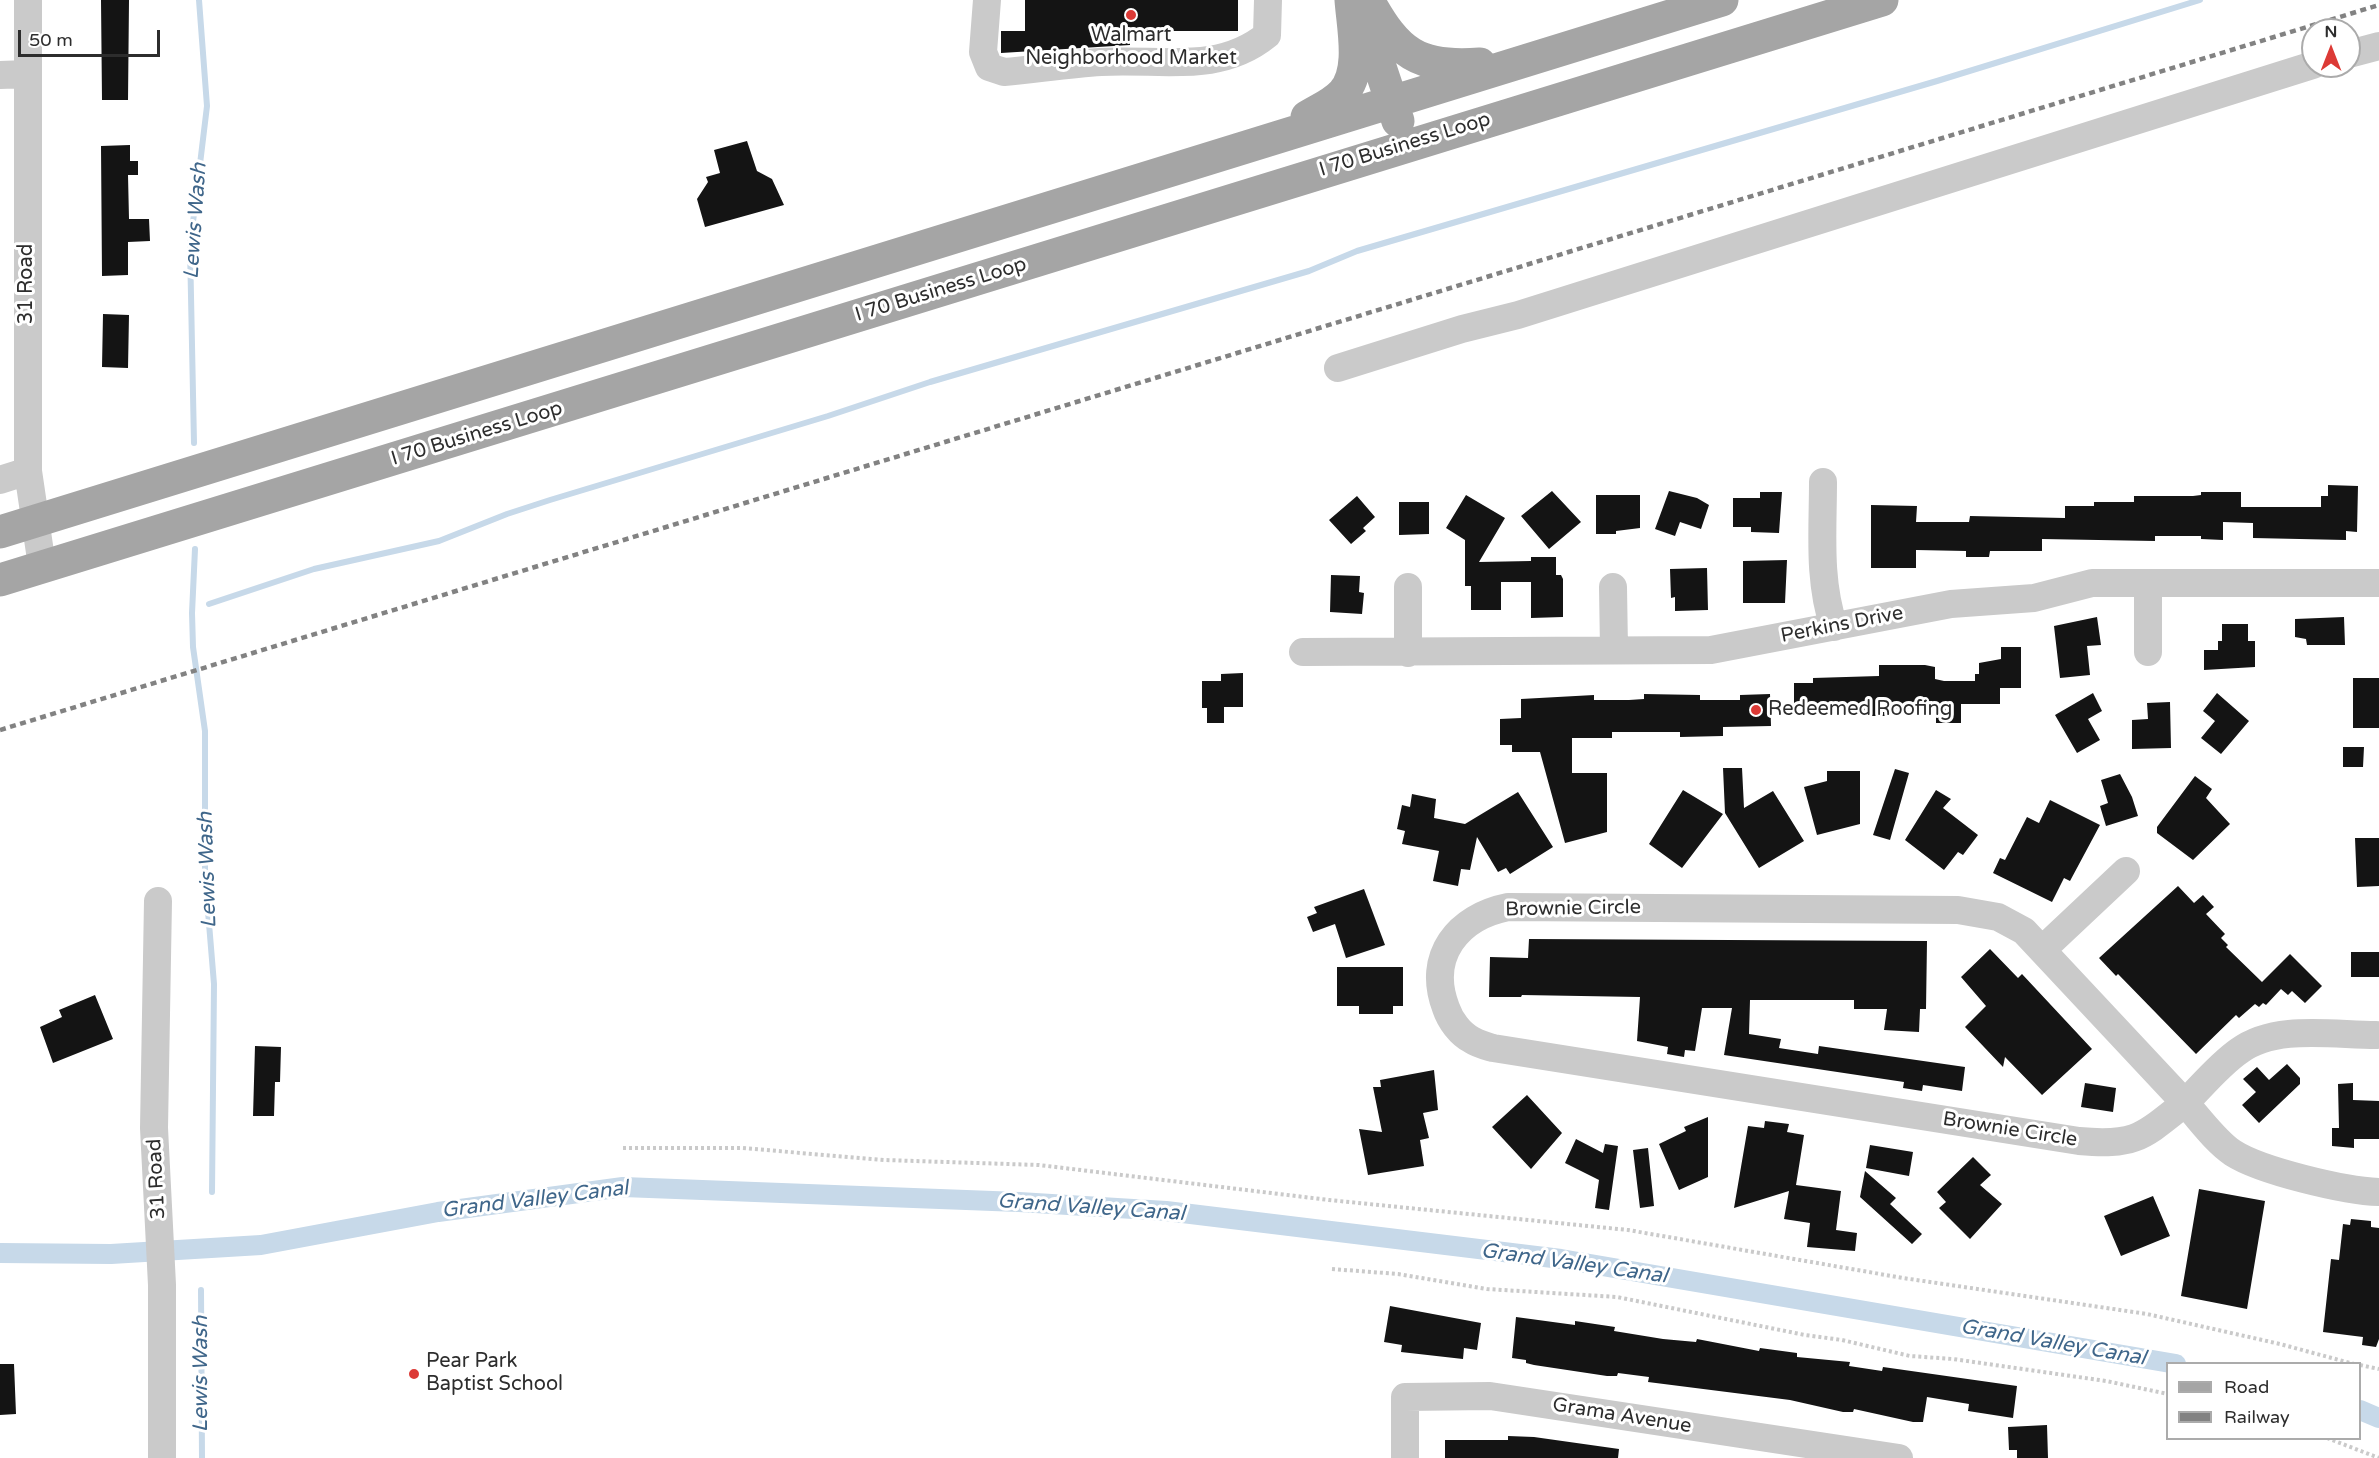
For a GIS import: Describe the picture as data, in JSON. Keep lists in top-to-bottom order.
{
  "streets": {
    "main road": ["I 70 Business Loop"],
    "street": [
      "31 Road",
      "Perkins Drive",
      "Brownie Circle",
      "Grama Avenue"
    ]
  },
  "crossings": [
    ["I 70 Business Loop", "31 Road"]
  ],
  "water": ["Lewis Wash", "Grand Valley Canal"],
  "places": ["Walmart Neighborhood Market", "Redeemed Roofing", "Pear Park Baptist School"],
  "legend": ["Road", "Railway"],
  "scale_bar": "50 m",
  "north": "top"
}
